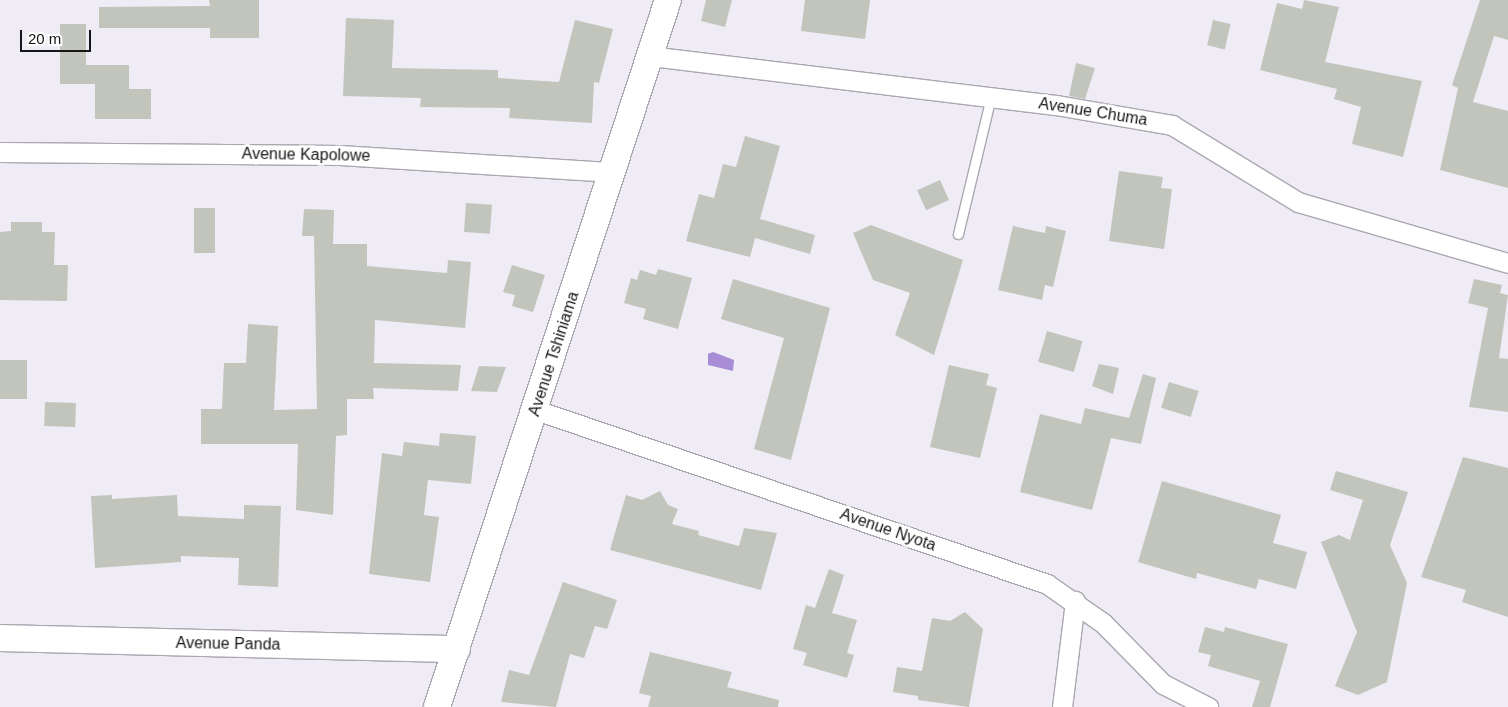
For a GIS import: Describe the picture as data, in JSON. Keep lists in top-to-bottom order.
{
  "streets": {
    "street": [
      "Avenue Chuma",
      "Avenue Kapolowe",
      "Avenue Tshiniama",
      "Avenue Nyota",
      "Avenue Panda"
    ]
  },
  "crossings": [
    ["Avenue Chuma", "Avenue Tshiniama"],
    ["Avenue Kapolowe", "Avenue Tshiniama"],
    ["Avenue Tshiniama", "Avenue Nyota"],
    ["Avenue Tshiniama", "Avenue Panda"]
  ],
  "scale_bar": "20 m"
}
